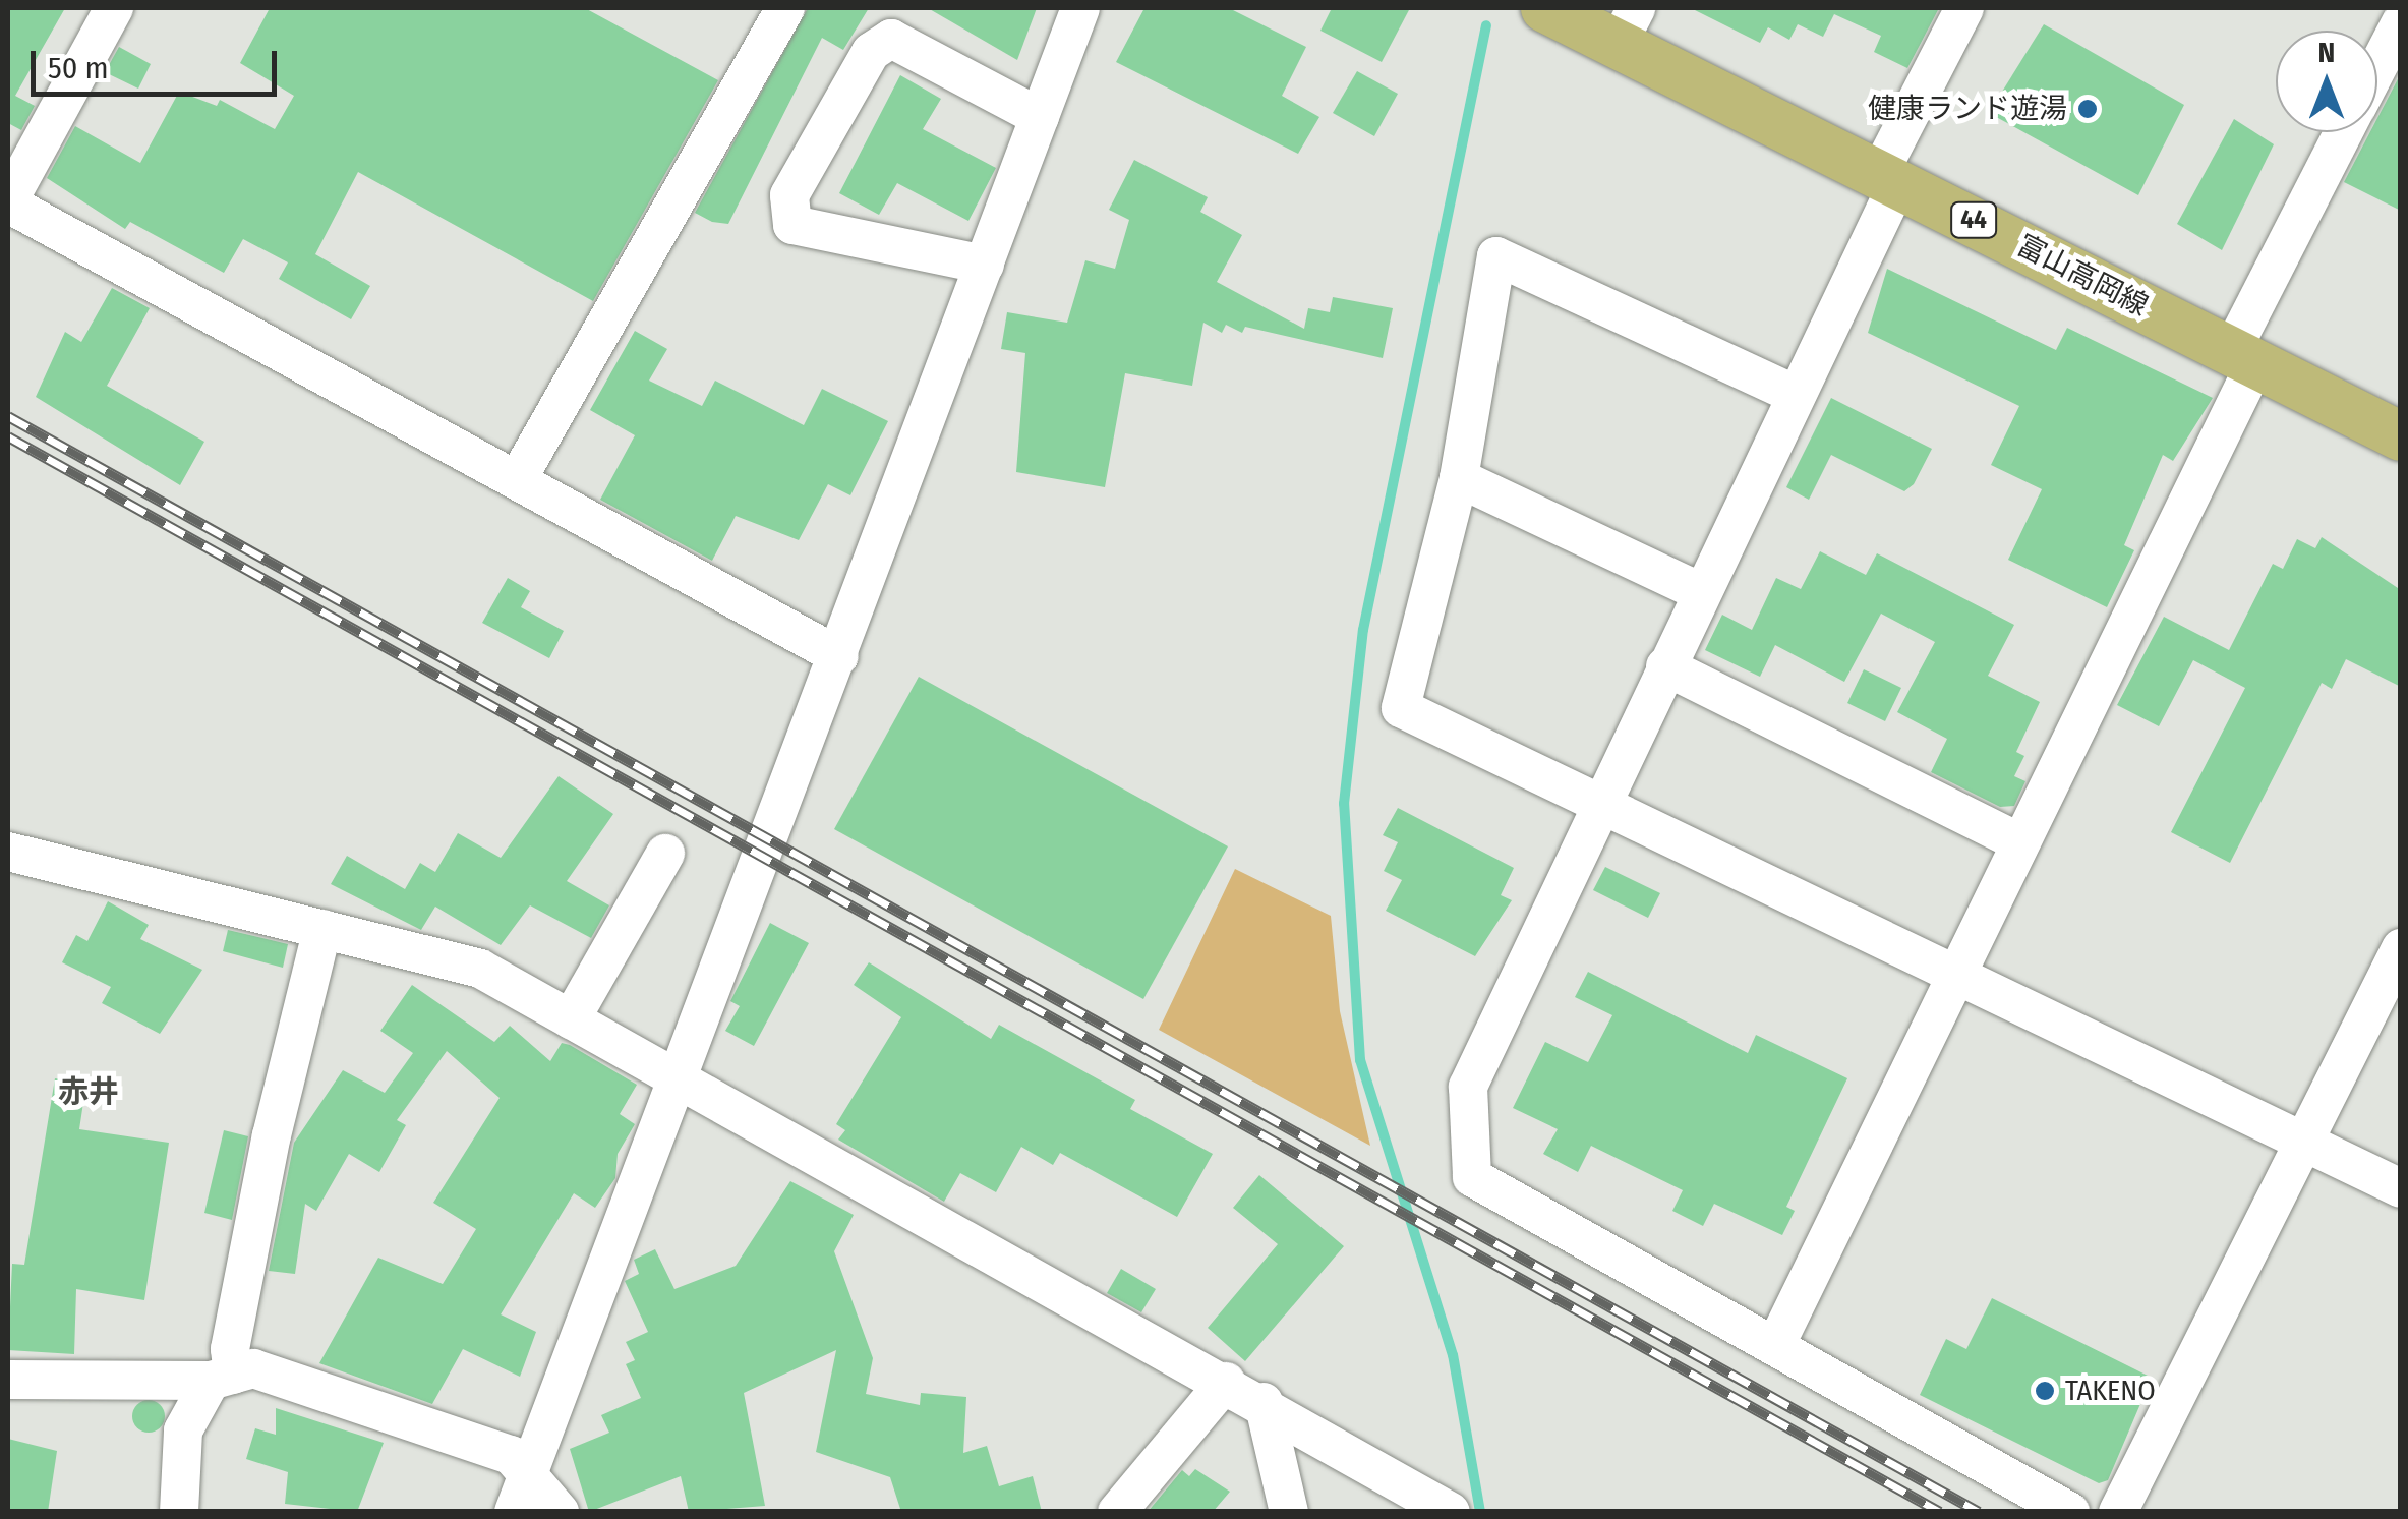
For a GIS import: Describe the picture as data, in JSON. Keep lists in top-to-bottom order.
{
  "streets": {
    "main road": ["44", "富山高岡線"]
  },
  "districts": ["赤井"],
  "places": ["健康ランド遊湯", "TAKENO"],
  "scale_bar": "50 m",
  "north": "top"
}
